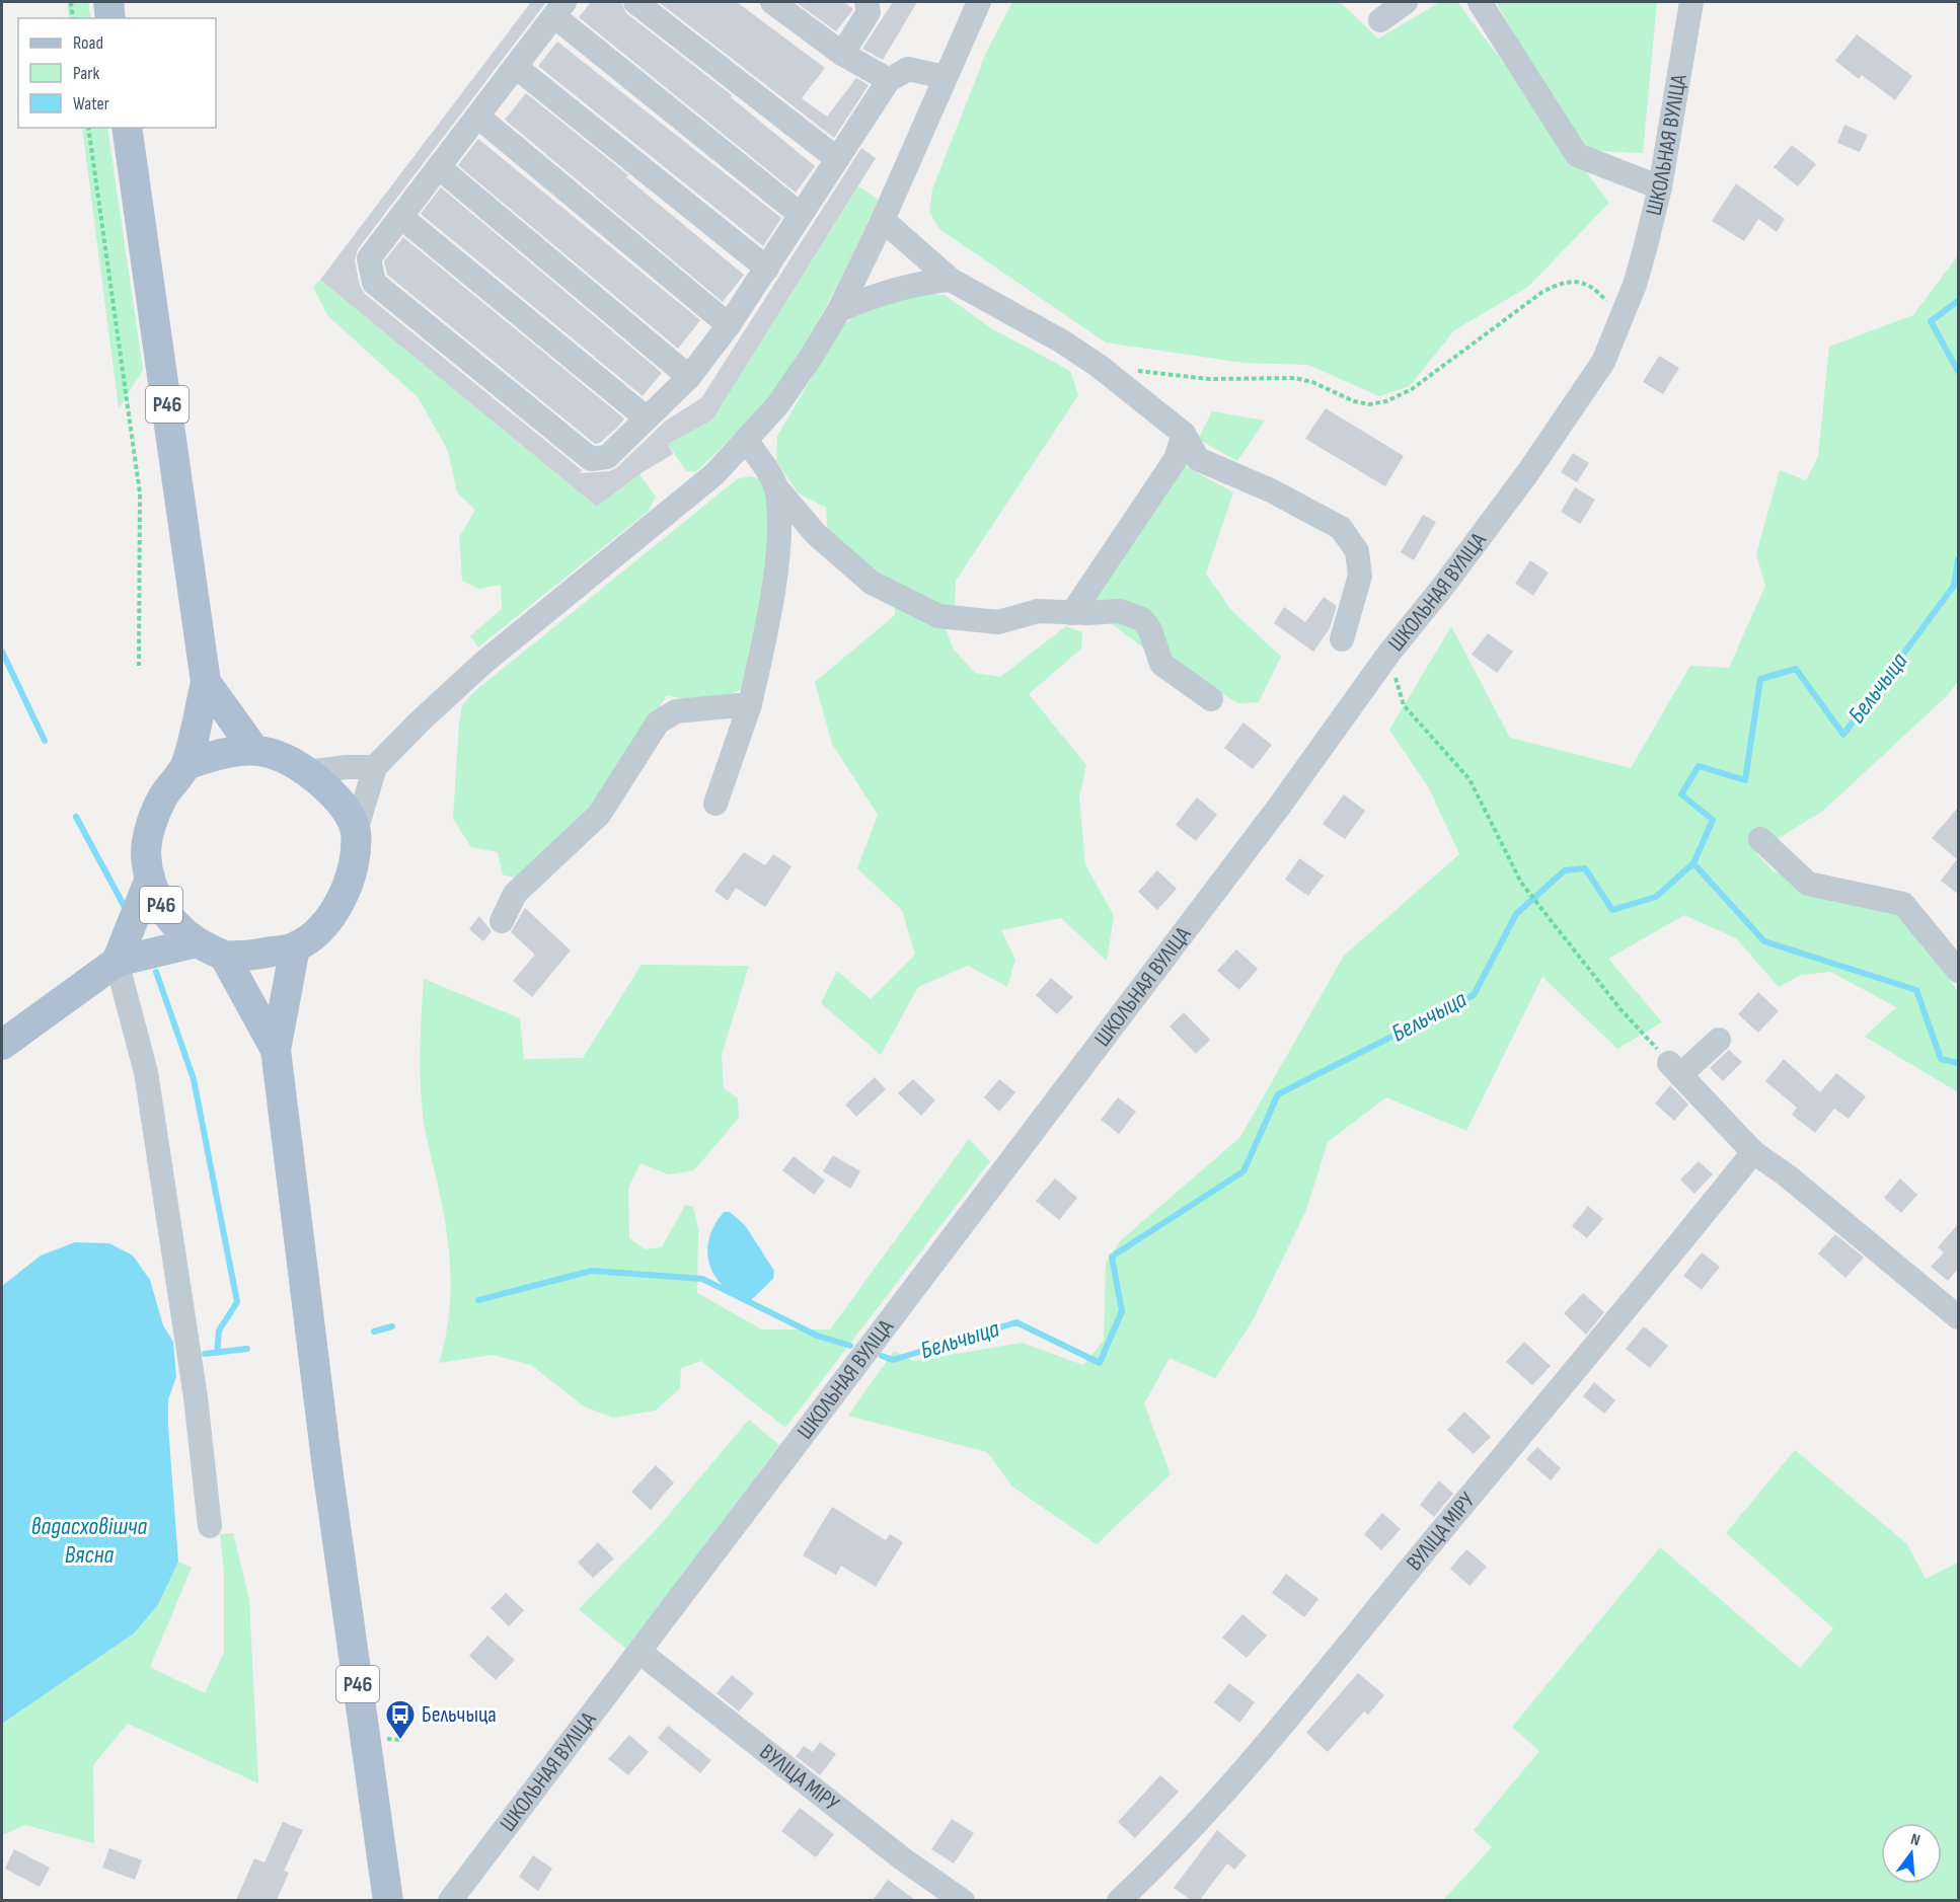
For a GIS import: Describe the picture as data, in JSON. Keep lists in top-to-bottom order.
{
  "streets": {
    "main road": ["Р46"],
    "street": ["ШКОЛЬНАЯ ВУЛІЦА", "ВУЛІЦА МІРУ"]
  },
  "crossings": [
    ["ШКОЛЬНАЯ ВУЛІЦА", "ВУЛІЦА МІРУ"]
  ],
  "water": ["Бельчыца", "вадасховішча Вясна"],
  "places": {
    "bus stop": ["Бельчыца"]
  },
  "legend": ["Road", "Park", "Water"],
  "north": "top"
}
